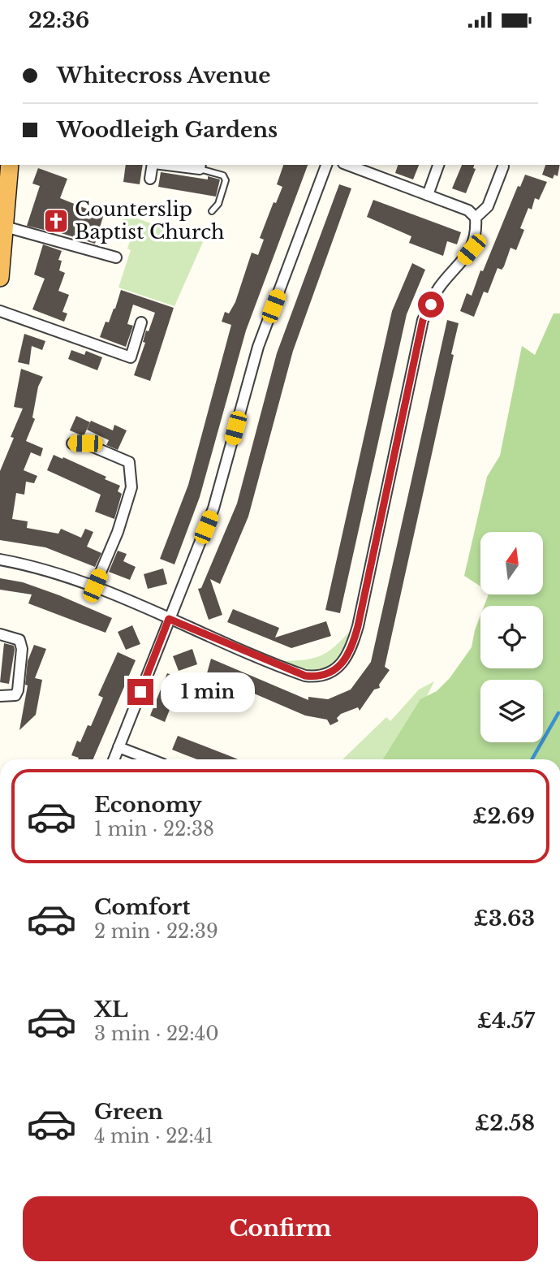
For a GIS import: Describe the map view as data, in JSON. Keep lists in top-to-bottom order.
{
  "places": {
    "church": ["Counterslip Baptist Church"]
  },
  "north": "top",
  "page": {
    "status": "22:36",
    "banner": ["Whitecross Avenue", "Woodleigh Gardens"],
    "bubble": "1 min",
    "list": [
      {
        "name": "Economy",
        "note": "1 min · 22:38",
        "value": "£2.69"
      },
      {
        "name": "Comfort",
        "note": "2 min · 22:39",
        "value": "£3.63"
      },
      {
        "name": "XL",
        "note": "3 min · 22:40",
        "value": "£4.57"
      },
      {
        "name": "Green",
        "note": "4 min · 22:41",
        "value": "£2.58"
      }
    ],
    "buttons": "Confirm"
  }
}
